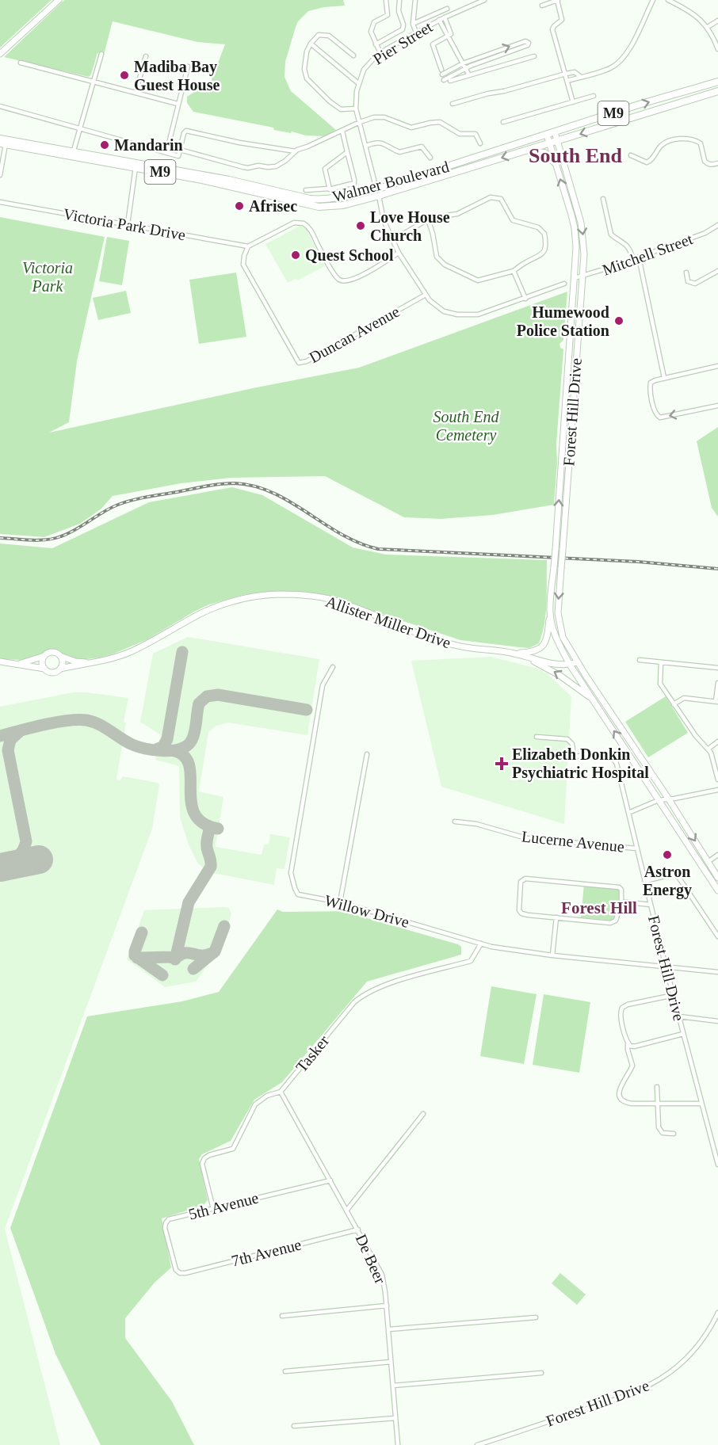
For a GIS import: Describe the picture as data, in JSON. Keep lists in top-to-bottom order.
{
  "streets": {
    "main road": ["M9", "Walmer Boulevard"],
    "street": [
      "Pier Street",
      "Victoria Park Drive",
      "Mitchell Street",
      "Duncan Avenue",
      "Forest Hill Drive",
      "Allister Miller Drive",
      "Lucerne Avenue",
      "Willow Drive",
      "Tasker",
      "5th Avenue",
      "7th Avenue",
      "De Beer"
    ]
  },
  "crossings": [
    ["Pier Street", "Walmer Boulevard"],
    ["Walmer Boulevard", "Forest Hill Drive"],
    ["Victoria Park Drive", "Duncan Avenue"],
    ["Mitchell Street", "Forest Hill Drive"],
    ["Forest Hill Drive", "Allister Miller Drive"],
    ["Forest Hill Drive", "Lucerne Avenue"],
    ["Forest Hill Drive", "Willow Drive"],
    ["Willow Drive", "Tasker"],
    ["Tasker", "5th Avenue"],
    ["Tasker", "De Beer"],
    ["5th Avenue", "7th Avenue"],
    ["5th Avenue", "De Beer"],
    ["7th Avenue", "De Beer"]
  ],
  "districts": ["South End", "Forest Hill"],
  "parks": ["Victoria Park", "South End Cemetery"],
  "places": {
    "other": [
      "Madiba Bay Guest House",
      "Mandarin",
      "Afrisec",
      "Love House Church",
      "Quest School",
      "Humewood Police Station",
      "Astron Energy"
    ],
    "health": ["Elizabeth Donkin Psychiatric Hospital"]
  }
}
